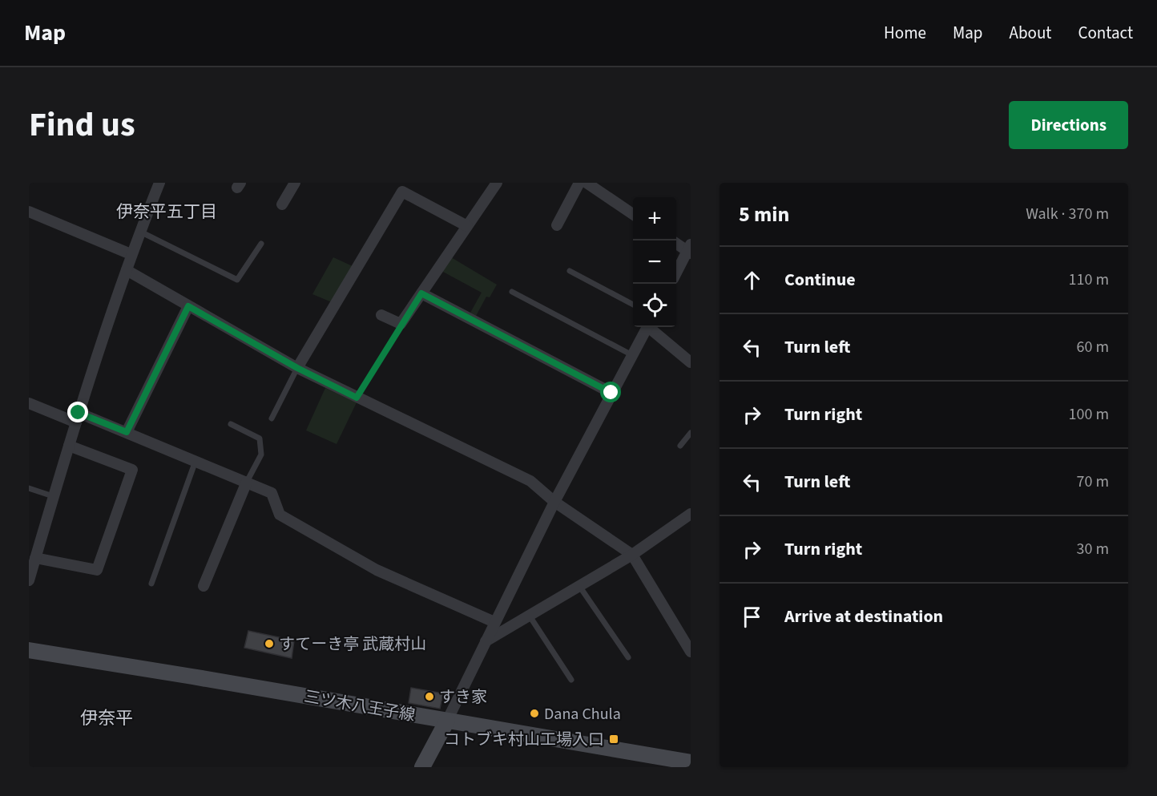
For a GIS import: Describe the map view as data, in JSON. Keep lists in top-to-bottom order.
{
  "streets": {
    "main road": ["三ツ木八王子線"]
  },
  "districts": ["伊奈平五丁目", "伊奈平"],
  "places": {
    "other": ["すてーき亭 武蔵村山", "すき家", "Dana Chula"],
    "transit": ["コトブキ村山工場入口"]
  },
  "page": {
    "header": "Map",
    "nav": [
      "Home",
      "Map",
      "About",
      "Contact"
    ],
    "title": "Find us",
    "buttons": "Directions",
    "heading": ["5 min", "Walk · 370 m"],
    "map_buttons": ["+", "−"],
    "list": [
      ["Continue", "110 m"],
      ["Turn left", "60 m"],
      ["Turn right", "100 m"],
      ["Turn left", "70 m"],
      ["Turn right", "30 m"],
      "Arrive at destination"
    ]
  }
}
